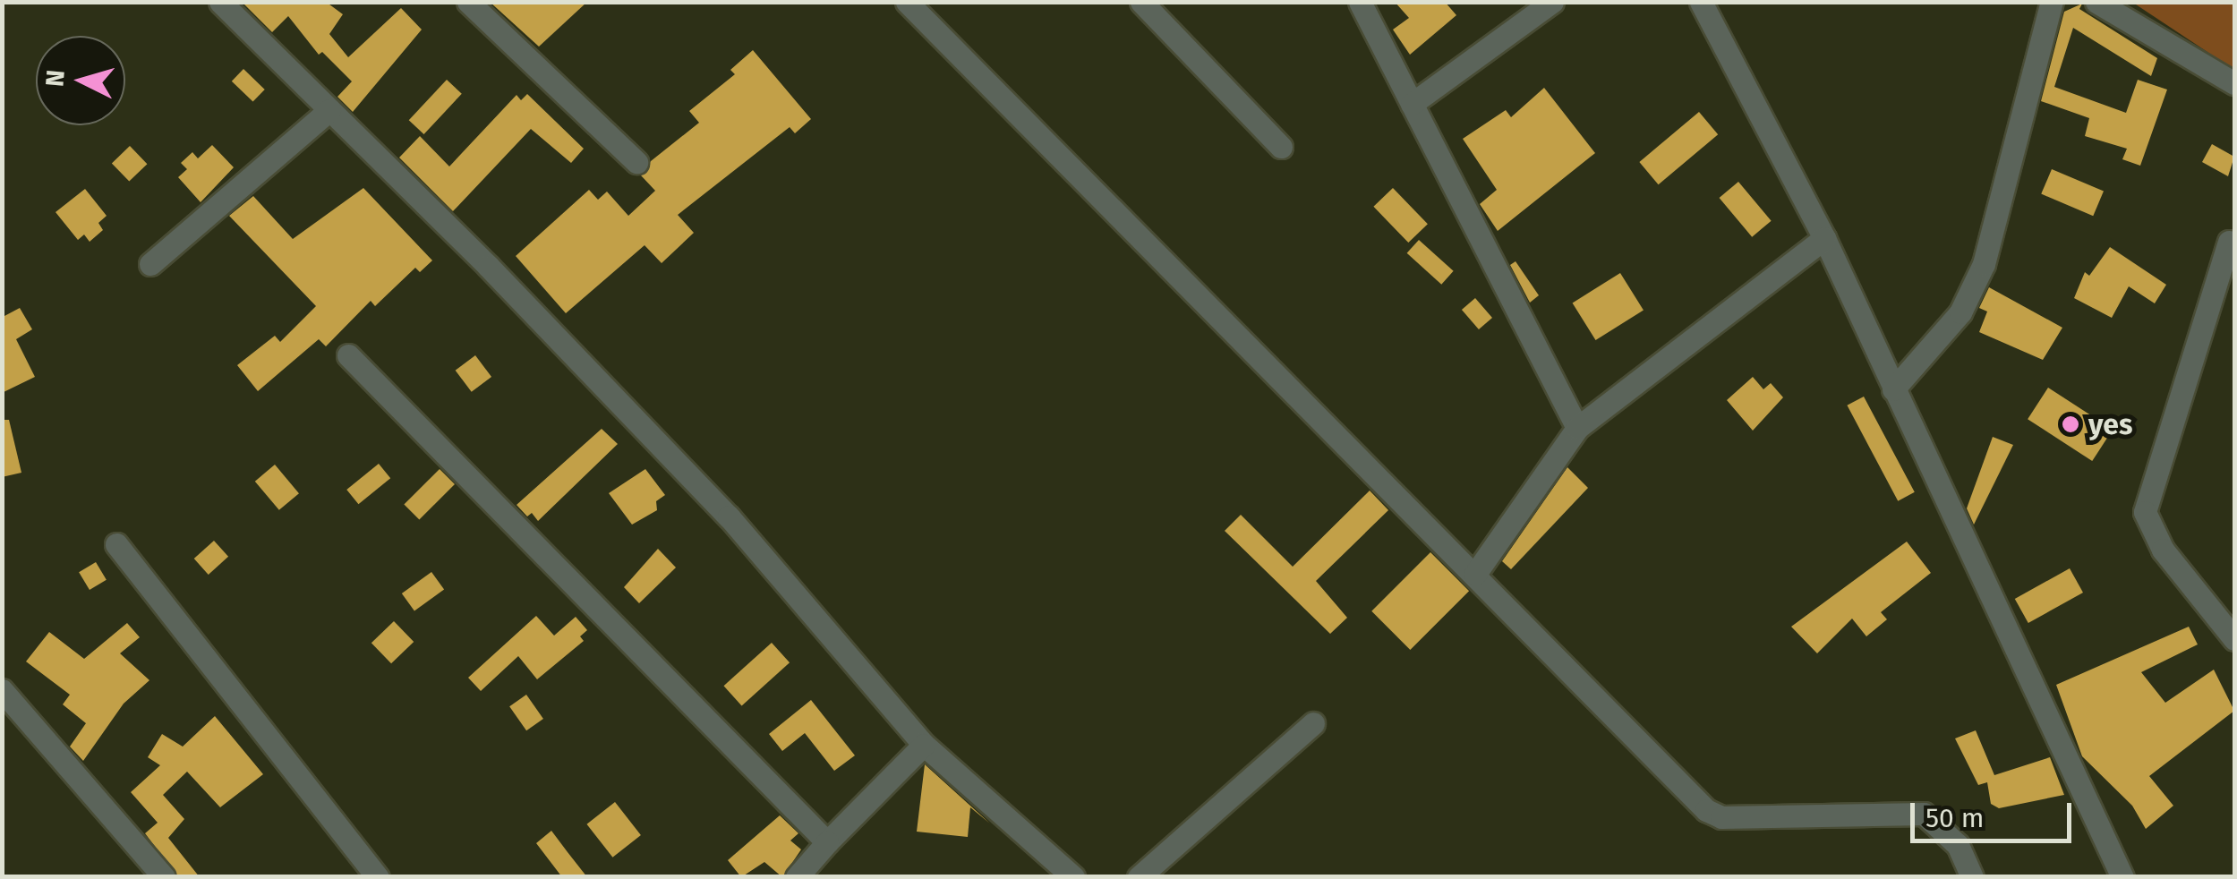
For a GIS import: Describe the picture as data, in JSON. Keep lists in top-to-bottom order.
{
  "places": ["yes"],
  "scale_bar": "50 m",
  "north": "left"
}
